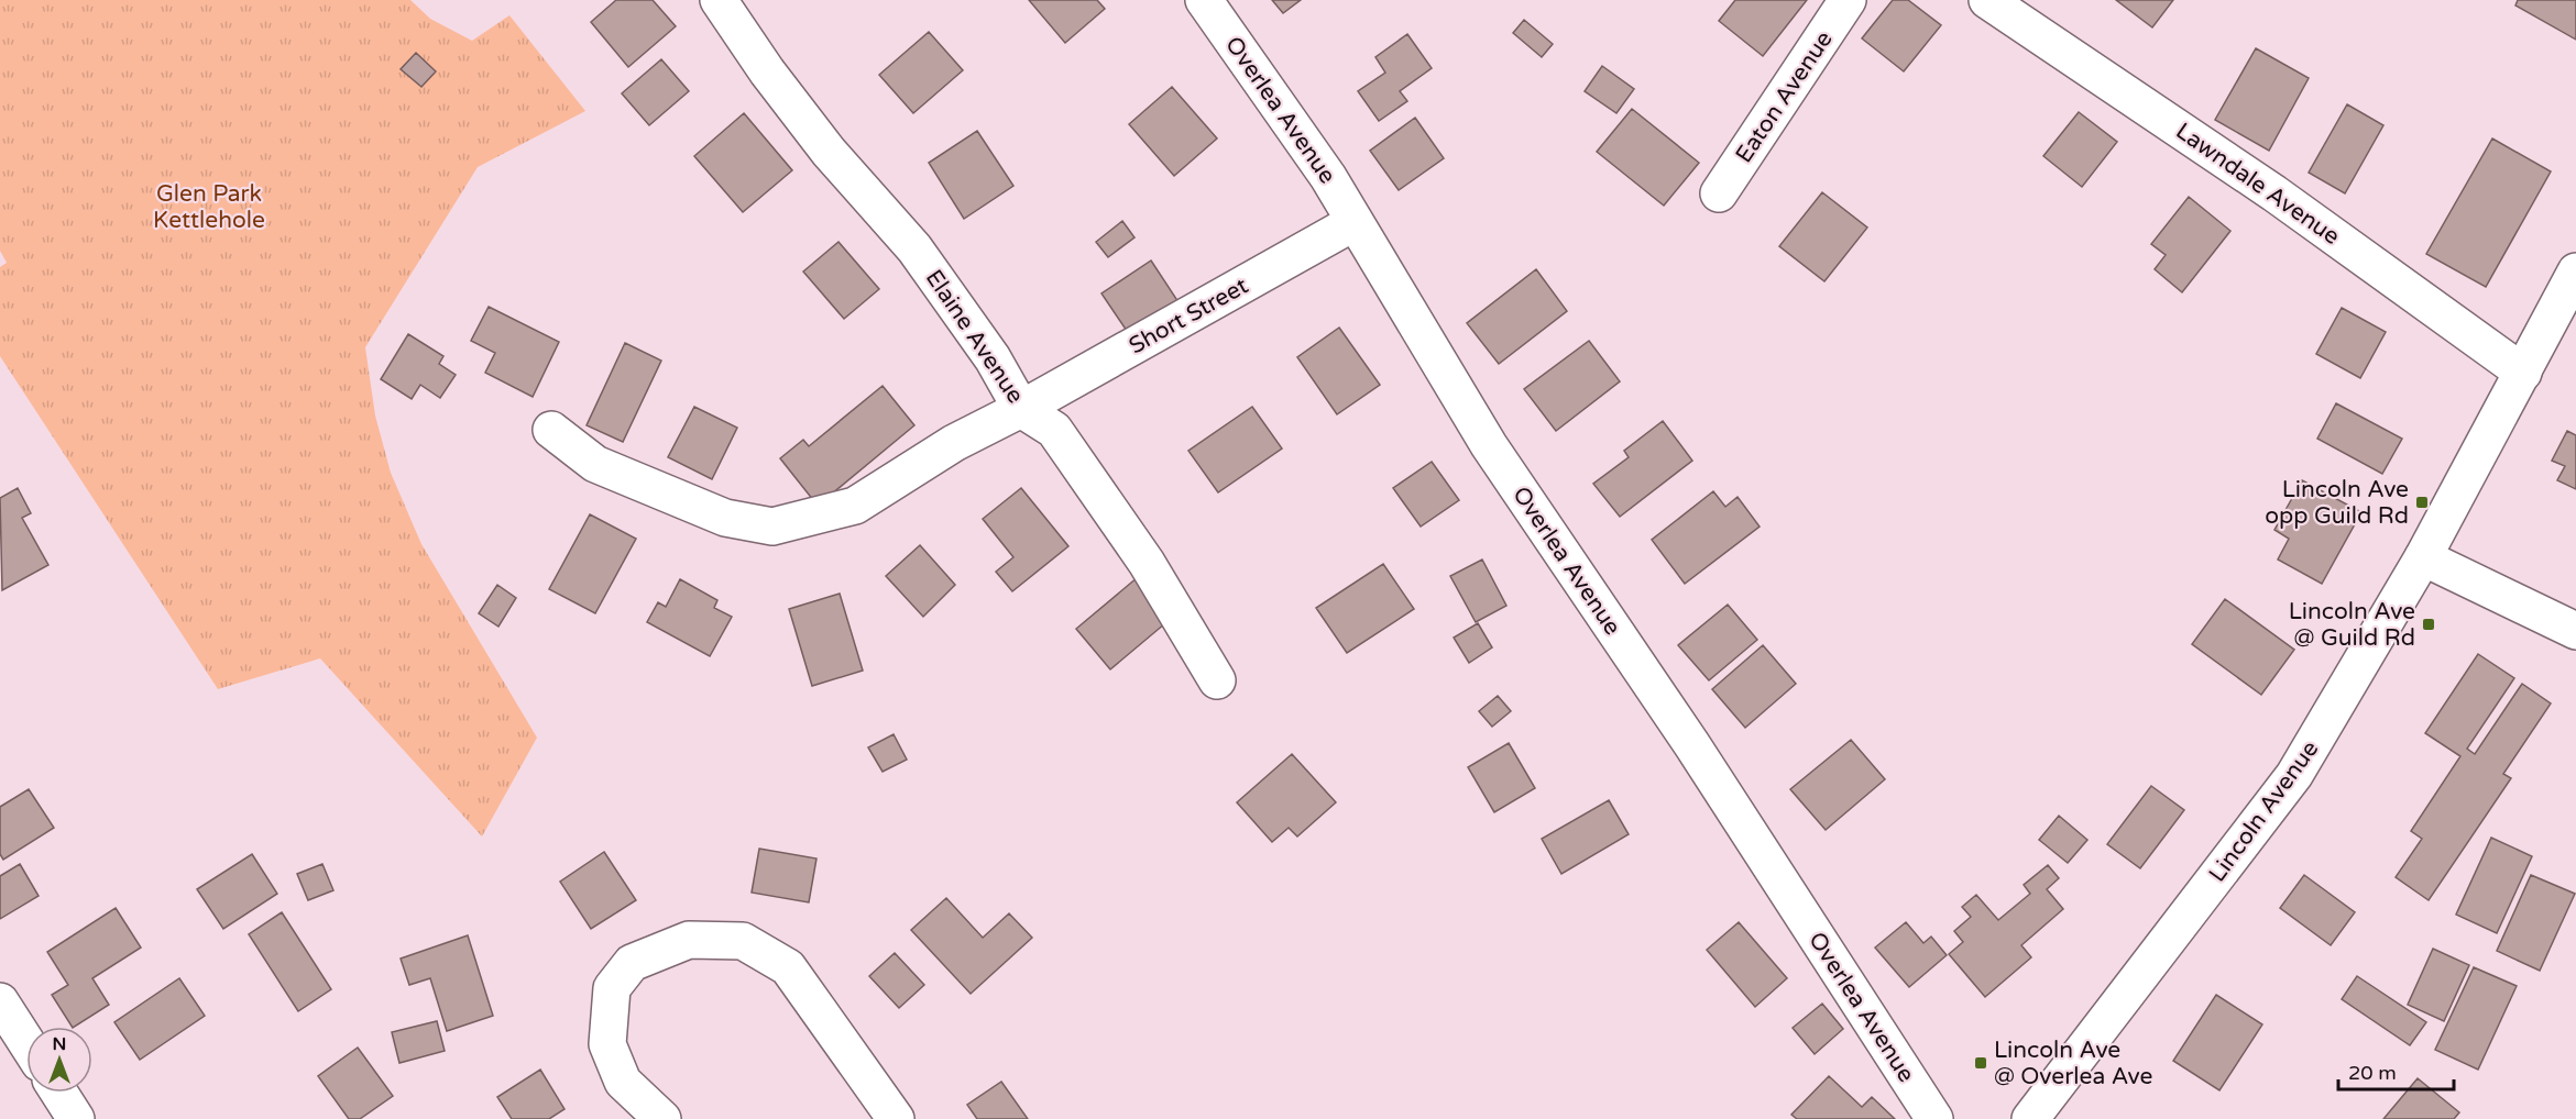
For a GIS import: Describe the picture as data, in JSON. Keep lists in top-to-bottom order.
{
  "streets": {
    "street": [
      "Eaton Avenue",
      "Overlea Avenue",
      "Lawndale Avenue",
      "Short Street",
      "Elaine Avenue",
      "Lincoln Avenue"
    ]
  },
  "crossings": [
    ["Overlea Avenue", "Short Street"],
    ["Lawndale Avenue", "Lincoln Avenue"],
    ["Short Street", "Elaine Avenue"]
  ],
  "parks": ["Glen Park Kettlehole"],
  "places": {
    "transit": ["Lincoln Ave opp Guild Rd", "Lincoln Ave @ Guild Rd", "Lincoln Ave @ Overlea Ave"]
  },
  "scale_bar": "20 m",
  "north": "top"
}
